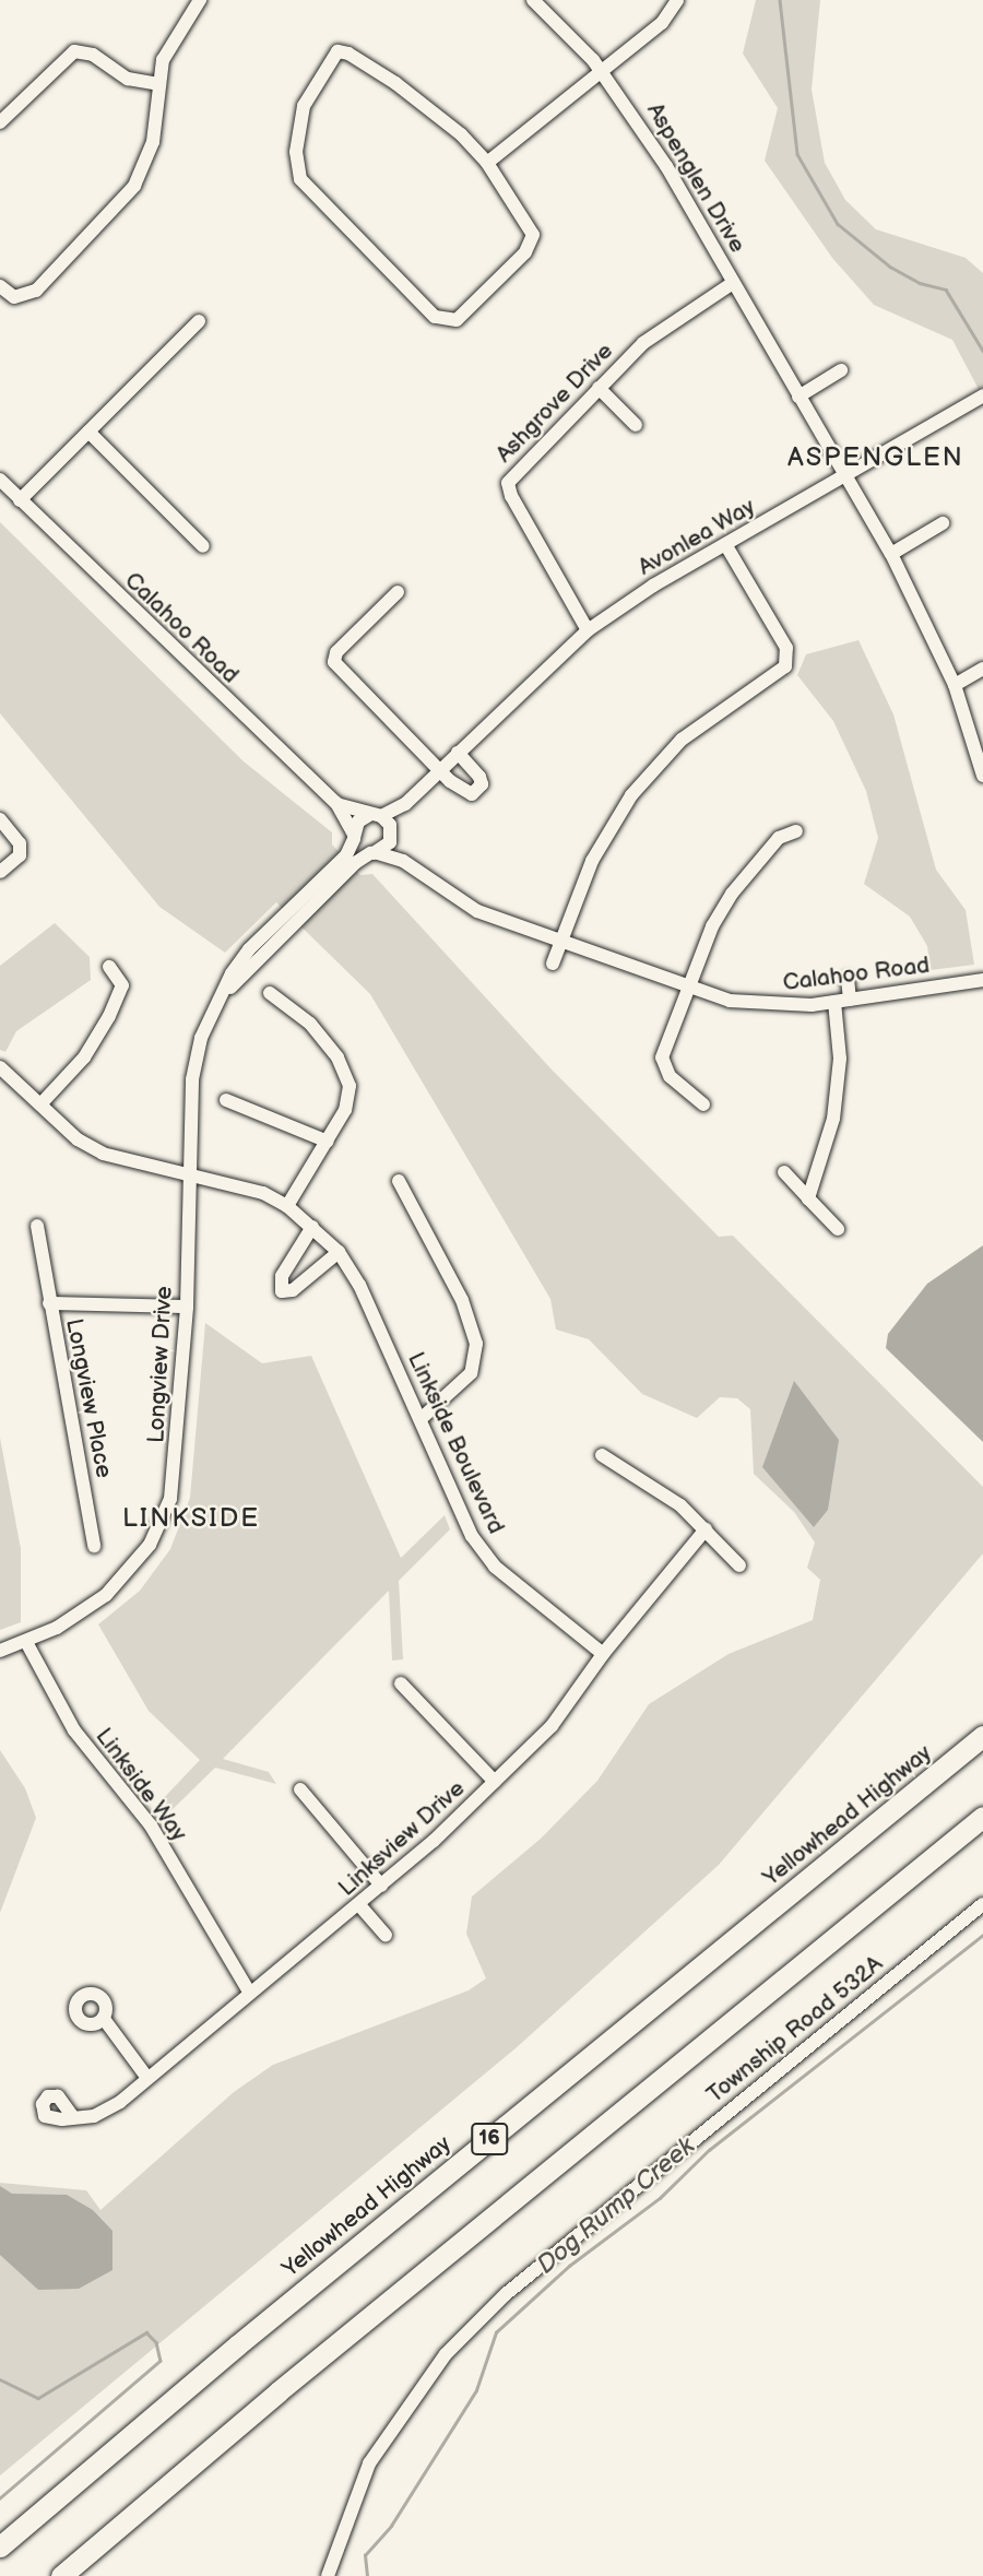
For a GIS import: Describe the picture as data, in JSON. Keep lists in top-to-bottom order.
{
  "streets": {
    "highway": ["Yellowhead Highway", "16"],
    "street": [
      "Aspenglen Drive",
      "Ashgrove Drive",
      "Avonlea Way",
      "Calahoo Road",
      "Longview Drive",
      "Longview Place",
      "Linkside Boulevard",
      "Linkside Way",
      "Linksview Drive",
      "Township Road 532A"
    ]
  },
  "crossings": [
    ["Aspenglen Drive", "Ashgrove Drive"],
    ["Aspenglen Drive", "Avonlea Way"],
    ["Ashgrove Drive", "Avonlea Way"],
    ["Avonlea Way", "Calahoo Road"],
    ["Avonlea Way", "Longview Drive"],
    ["Calahoo Road", "Longview Drive"],
    ["Longview Drive", "Longview Place"],
    ["Longview Drive", "Linkside Boulevard"],
    ["Longview Drive", "Linkside Way"],
    ["Linkside Boulevard", "Linksview Drive"],
    ["Linkside Way", "Linksview Drive"]
  ],
  "districts": ["ASPENGLEN", "LINKSIDE"],
  "water": ["Dog Rump Creek"]
}
